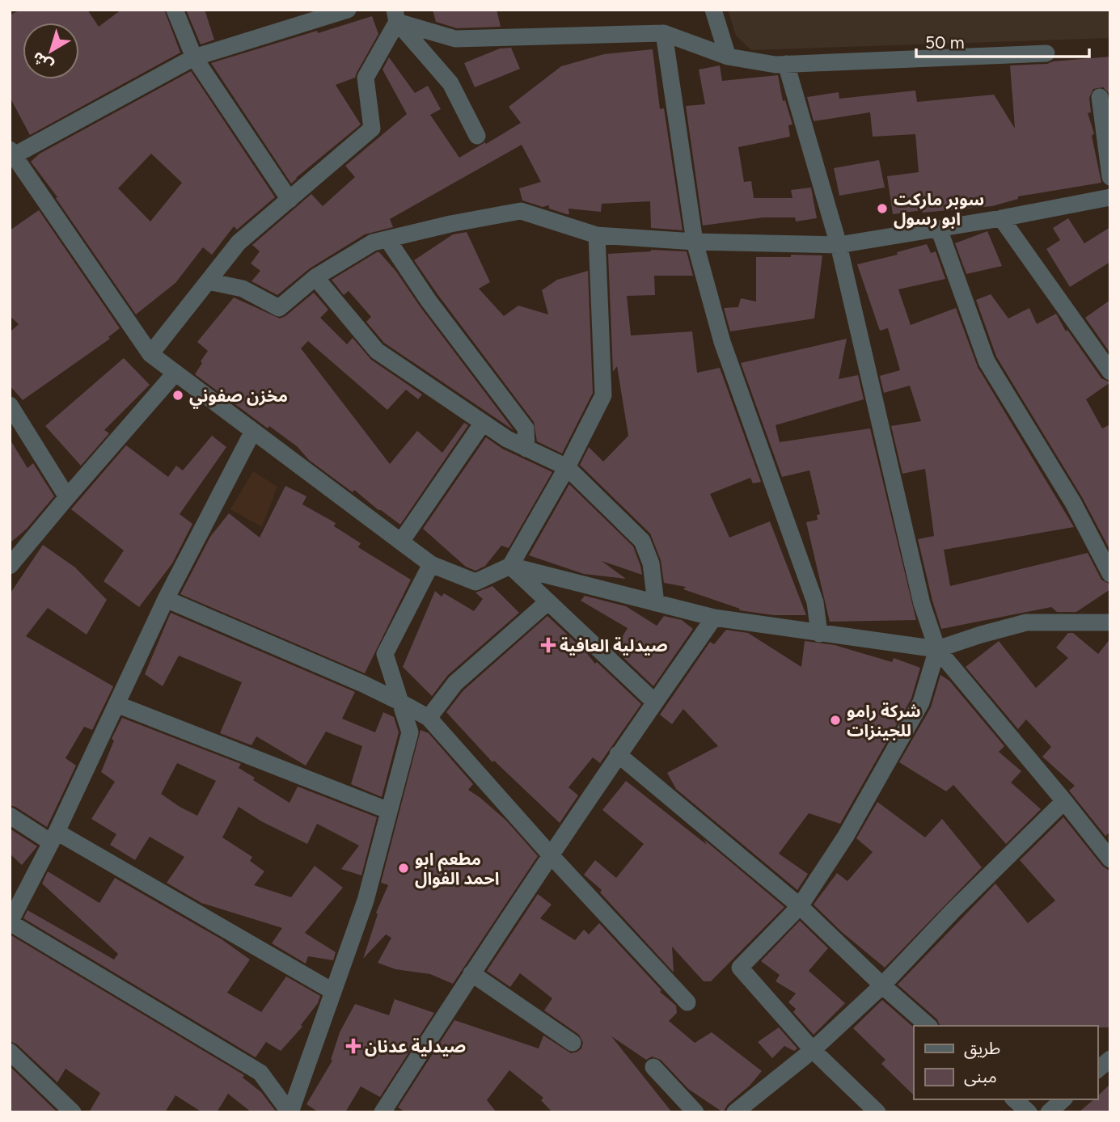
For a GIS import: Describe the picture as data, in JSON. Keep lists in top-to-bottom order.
{
  "places": {
    "other": [
      "سوبر ماركت ابو رسول",
      "مخزن صفوني",
      "شركة رامو للجينزات",
      "مطعم ابو احمد الفوال"
    ],
    "health": ["صيدلية العافية", "صيدلية عدنان"]
  },
  "legend": ["طريق", "مبنى"],
  "scale_bar": "50 m",
  "north": "bottom left"
}
